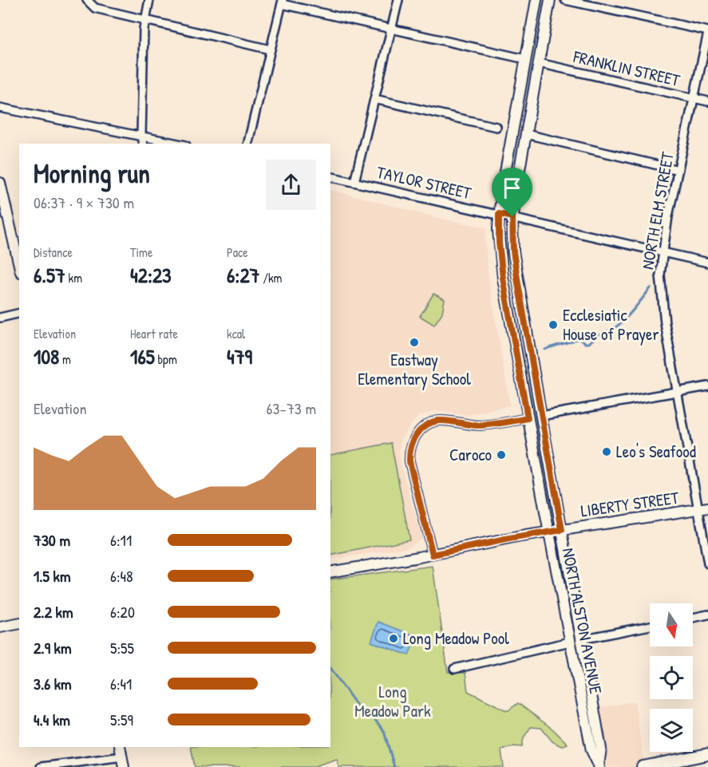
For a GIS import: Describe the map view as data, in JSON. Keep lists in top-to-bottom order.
{
  "streets": {
    "main road": ["LIBERTY STREET", "NORTH ALSTON AVENUE"],
    "street": ["FRANKLIN STREET", "TAYLOR STREET", "NORTH ELM STREET"]
  },
  "crossings": [
    ["FRANKLIN STREET", "NORTH ELM STREET"],
    ["FRANKLIN STREET", "NORTH ALSTON AVENUE"],
    ["TAYLOR STREET", "NORTH ELM STREET"],
    ["TAYLOR STREET", "NORTH ALSTON AVENUE"],
    ["NORTH ELM STREET", "LIBERTY STREET"],
    ["LIBERTY STREET", "NORTH ALSTON AVENUE"]
  ],
  "parks": ["Long Meadow Park"],
  "places": [
    "Ecclesiatic House of Prayer",
    "Eastway Elementary School",
    "Leo's Seafood",
    "Caroco",
    "Long Meadow Pool"
  ],
  "north": "bottom",
  "page": {
    "heading": ["Morning run", "06:37 · 9 × 730 m"],
    "stats": [
      ["Distance", "6.57 km"],
      ["Time", "42:23"],
      ["Pace", "6:27 /km"],
      ["Elevation", "108 m"],
      ["Heart rate", "165 bpm"],
      ["kcal", "479"]
    ],
    "chart": ["Elevation", "63–73 m"],
    "list": [
      {
        "name": "730 m",
        "note": "6:11"
      },
      {
        "name": "1.5 km",
        "note": "6:48"
      },
      {
        "name": "2.2 km",
        "note": "6:20"
      },
      {
        "name": "2.9 km",
        "note": "5:55"
      },
      {
        "name": "3.6 km",
        "note": "6:41"
      },
      {
        "name": "4.4 km",
        "note": "5:59"
      }
    ]
  }
}
